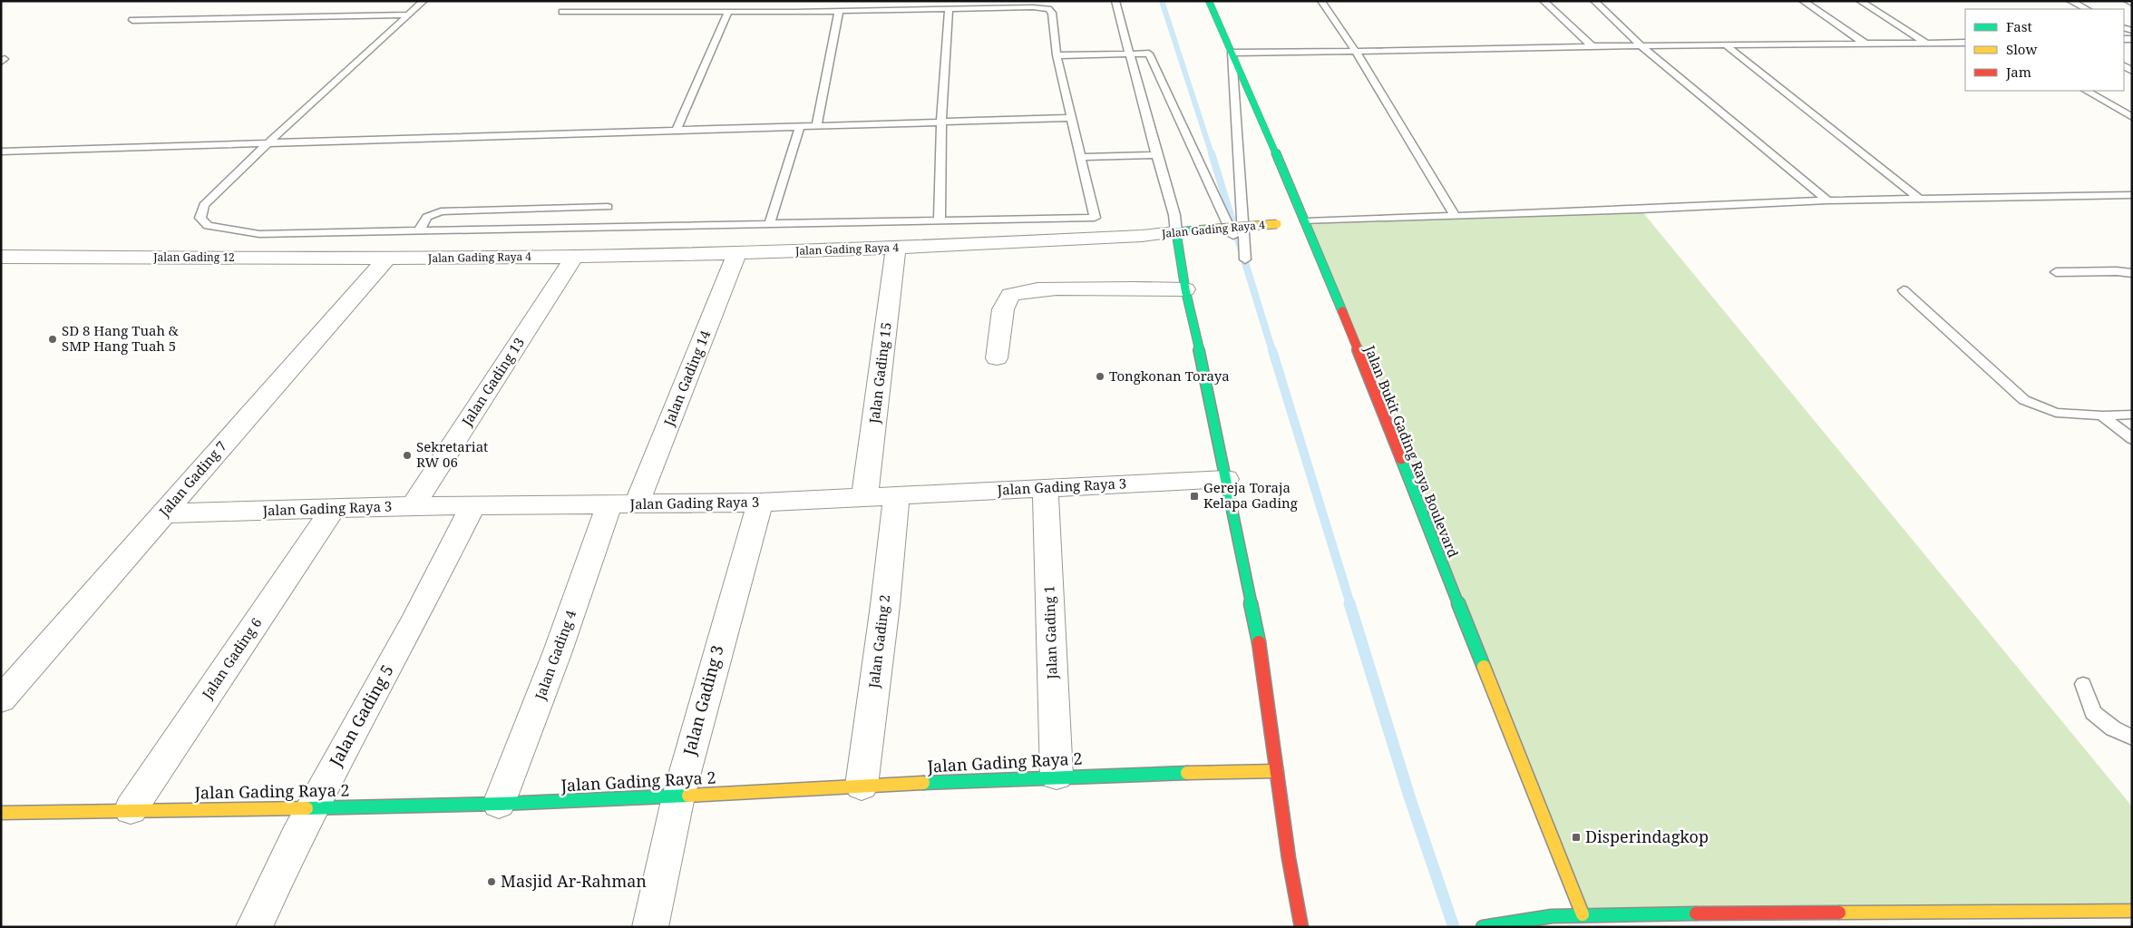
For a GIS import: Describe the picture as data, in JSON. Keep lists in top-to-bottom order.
{
  "streets": {
    "street": [
      "Jalan Gading Raya 4",
      "Jalan Gading 12",
      "Jalan Gading 15",
      "Jalan Gading 14",
      "Jalan Gading 13",
      "Jalan Bukit Gading Raya Boulevard",
      "Jalan Gading 7",
      "Jalan Gading Raya 3",
      "Jalan Gading 1",
      "Jalan Gading 2",
      "Jalan Gading 4",
      "Jalan Gading 6",
      "Jalan Gading 3",
      "Jalan Gading 5",
      "Jalan Gading Raya 2"
    ]
  },
  "crossings": [
    ["Jalan Gading Raya 4", "Jalan Gading 12"],
    ["Jalan Gading Raya 4", "Jalan Gading 15"],
    ["Jalan Gading Raya 4", "Jalan Gading 14"],
    ["Jalan Gading Raya 4", "Jalan Gading 13"],
    ["Jalan Gading Raya 4", "Jalan Bukit Gading Raya Boulevard"],
    ["Jalan Gading Raya 4", "Jalan Gading 7"],
    ["Jalan Gading 12", "Jalan Gading 7"],
    ["Jalan Gading 15", "Jalan Gading Raya 3"],
    ["Jalan Gading 14", "Jalan Gading Raya 3"],
    ["Jalan Gading 14", "Jalan Gading 4"],
    ["Jalan Gading 13", "Jalan Gading Raya 3"],
    ["Jalan Gading 7", "Jalan Gading Raya 3"],
    ["Jalan Gading Raya 3", "Jalan Gading 1"],
    ["Jalan Gading Raya 3", "Jalan Gading 2"],
    ["Jalan Gading Raya 3", "Jalan Gading 4"],
    ["Jalan Gading Raya 3", "Jalan Gading 6"],
    ["Jalan Gading Raya 3", "Jalan Gading 3"],
    ["Jalan Gading Raya 3", "Jalan Gading 5"],
    ["Jalan Gading 1", "Jalan Gading Raya 2"],
    ["Jalan Gading 2", "Jalan Gading Raya 2"],
    ["Jalan Gading 4", "Jalan Gading Raya 2"],
    ["Jalan Gading 6", "Jalan Gading Raya 2"],
    ["Jalan Gading 3", "Jalan Gading Raya 2"],
    ["Jalan Gading 5", "Jalan Gading Raya 2"]
  ],
  "places": {
    "other": [
      "SD 8 Hang Tuah & SMP Hang Tuah 5",
      "Tongkonan Toraya",
      "Sekretariat RW 06",
      "Masjid Ar-Rahman"
    ],
    "transit": ["Gereja Toraja Kelapa Gading", "Disperindagkop"]
  },
  "legend": ["Fast", "Slow", "Jam"]
}
